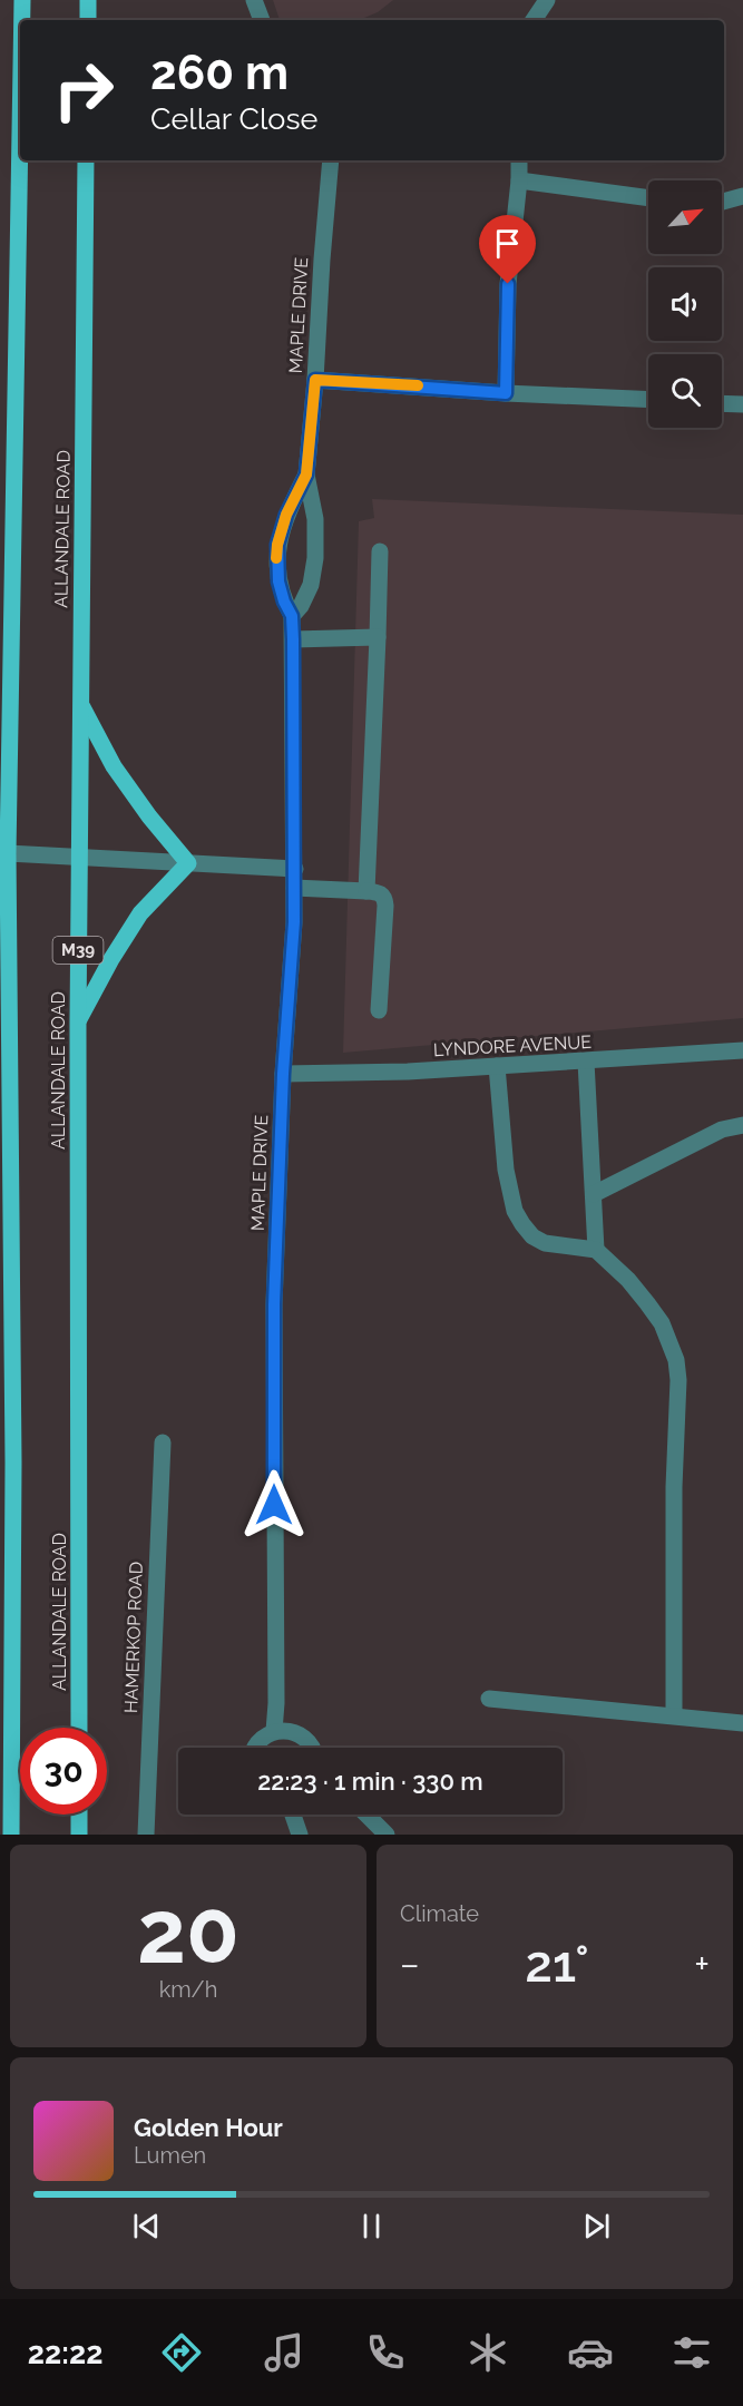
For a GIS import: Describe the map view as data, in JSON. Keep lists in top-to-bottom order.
{
  "streets": {
    "main road": ["ALLANDALE ROAD", "M39"],
    "street": ["MAPLE DRIVE", "LYNDORE AVENUE", "HAMERKOP ROAD"]
  },
  "crossings": [
    ["MAPLE DRIVE", "LYNDORE AVENUE"]
  ],
  "north": "top right",
  "page": {
    "turn": ["260 m", "Cellar Close"],
    "limit": "30",
    "trip": "22:23 · 1 min · 330 m",
    "tile": [
      ["20", "km/h"],
      "Climate"
    ],
    "heat": ["−", "21°", "+"],
    "song": ["Golden Hour", "Lumen"],
    "tabs": "22:22"
  }
}
